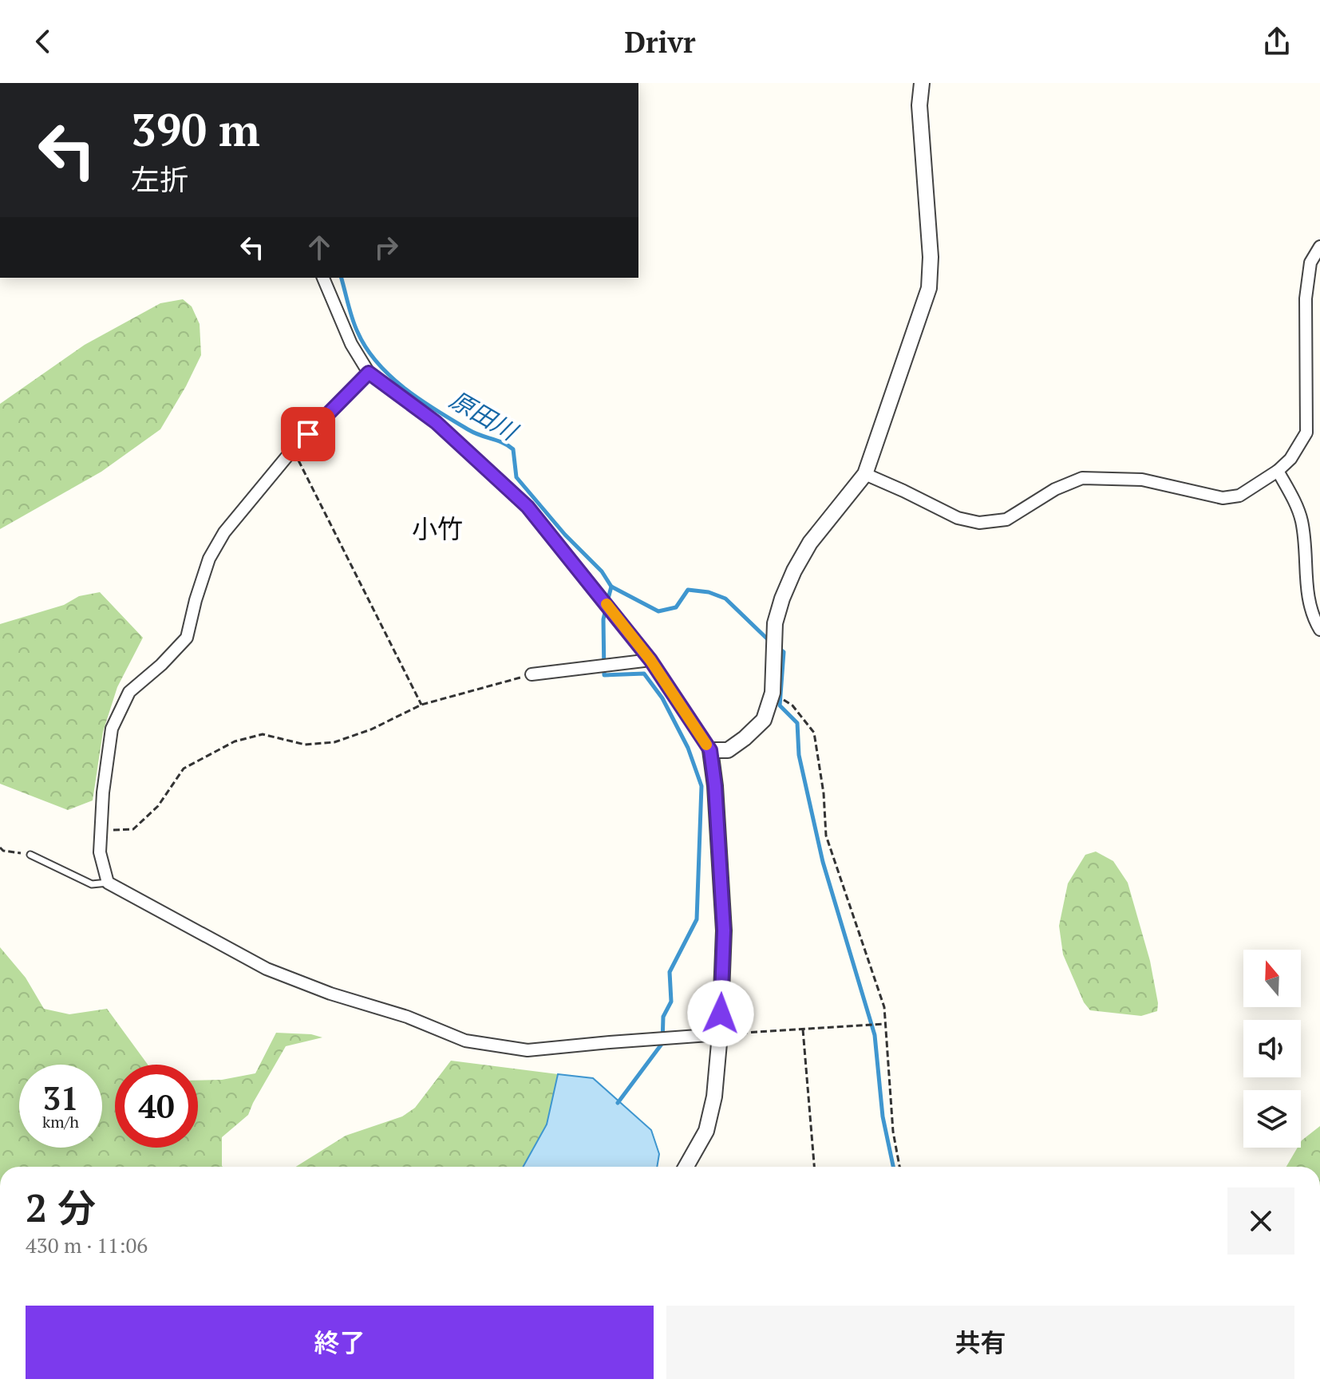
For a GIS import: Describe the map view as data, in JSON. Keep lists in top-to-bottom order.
{
  "districts": ["小竹"],
  "water": ["原田川"],
  "north": "top",
  "page": {
    "header": "Drivr",
    "turn": ["390 m", "左折"],
    "speed": "31 km/h",
    "limit": "40",
    "heading": ["2 分", "430 m · 11:06"],
    "buttons": ["終了", "共有"]
  }
}
